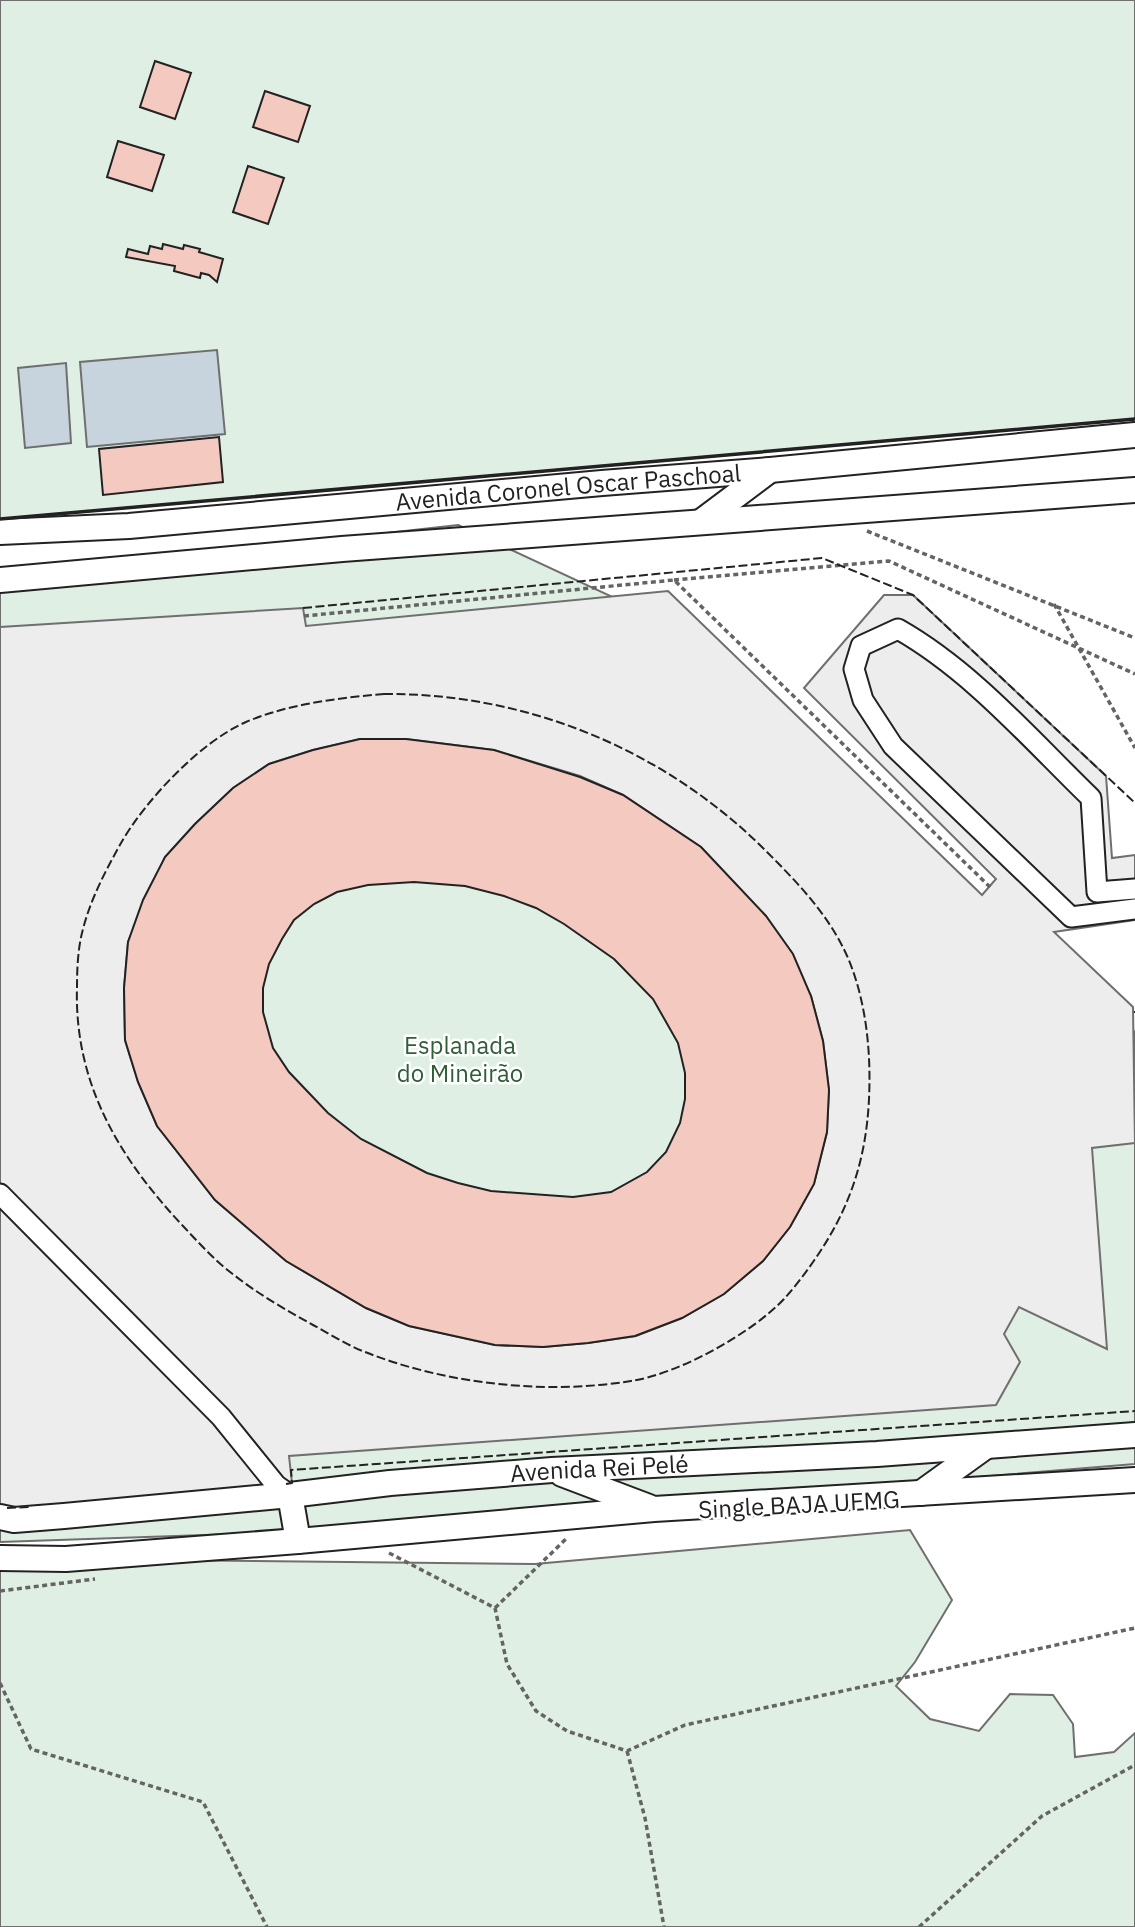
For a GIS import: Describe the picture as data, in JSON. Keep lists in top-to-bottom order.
{
  "streets": {
    "main road": ["Avenida Coronel Oscar Paschoal", "Avenida Rei Pelé"]
  },
  "parks": ["Esplanada do Mineirão"]
}
